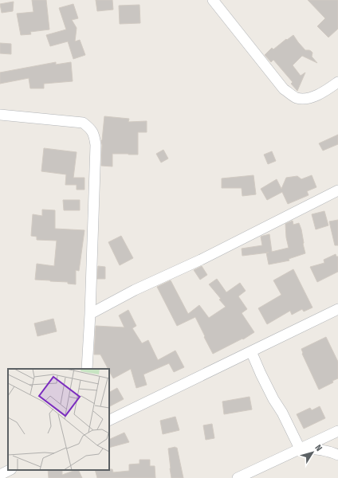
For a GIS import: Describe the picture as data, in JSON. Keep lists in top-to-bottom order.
{
  "north": "top right"
}
